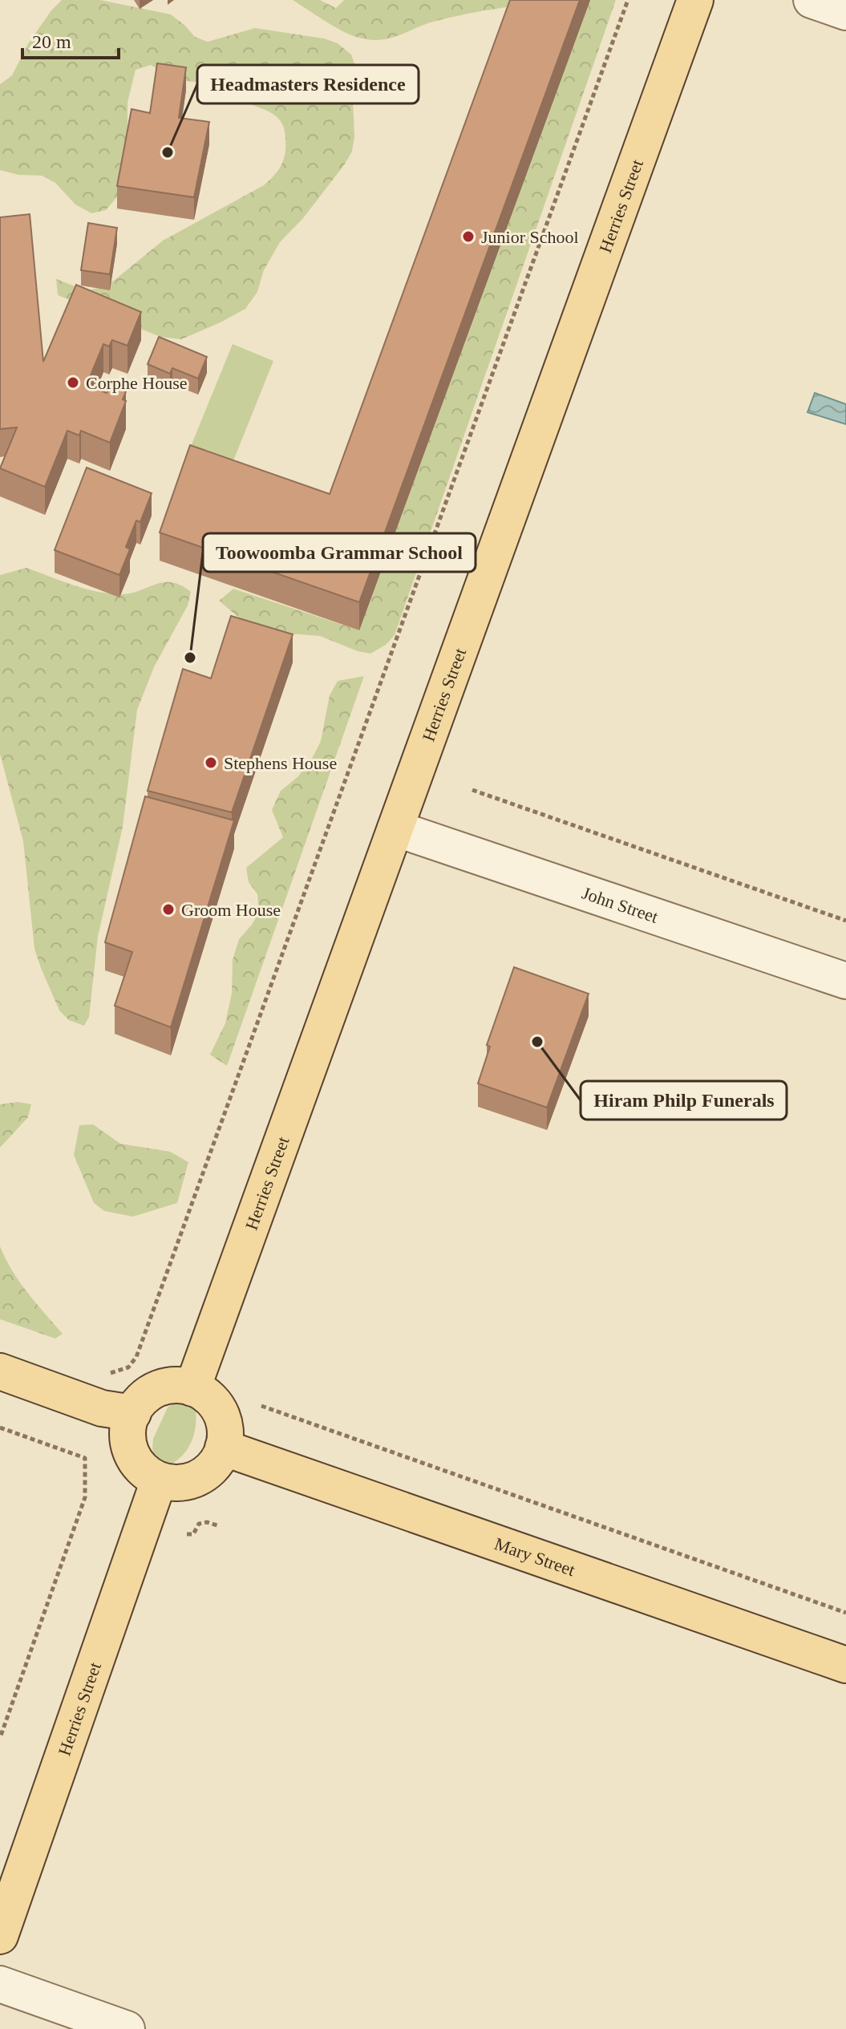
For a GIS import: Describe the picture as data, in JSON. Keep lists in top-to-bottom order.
{
  "streets": {
    "main road": ["Herries Street", "Mary Street"],
    "street": ["John Street"]
  },
  "crossings": [
    ["Herries Street", "John Street"],
    ["Herries Street", "Mary Street"]
  ],
  "places": [
    "Headmasters Residence",
    "Junior School",
    "Corphe House",
    "Toowoomba Grammar School",
    "Stephens House",
    "Groom House",
    "Hiram Philp Funerals"
  ],
  "scale_bar": "20 m"
}
